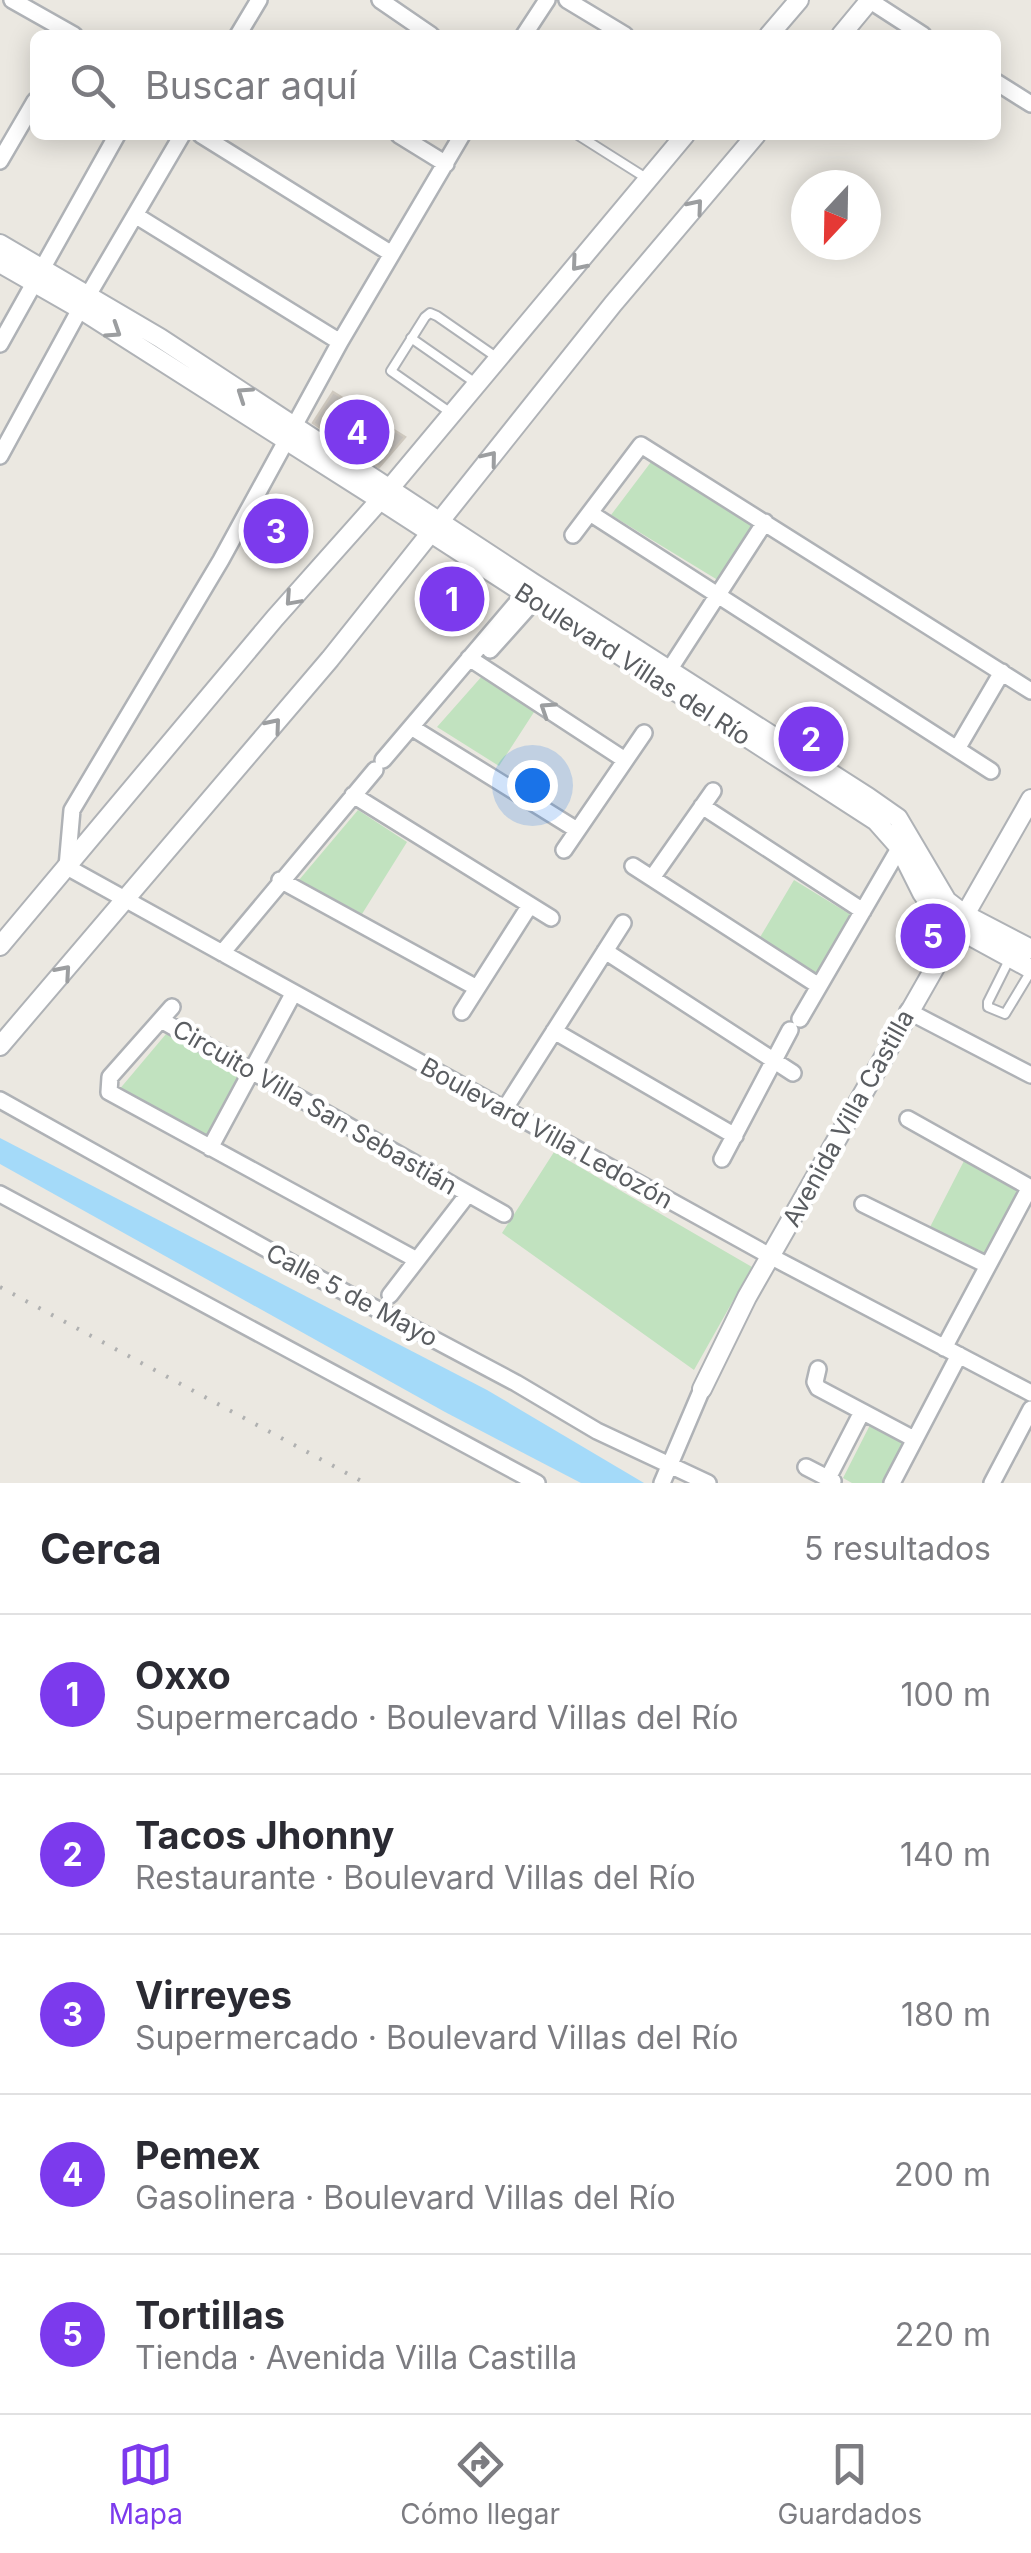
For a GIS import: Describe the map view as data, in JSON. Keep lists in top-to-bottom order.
{
  "streets": {
    "street": [
      "Boulevard Villas del Río",
      "Circuito Villa San Sebastián",
      "Avenida Villa Castilla",
      "Boulevard Villa Ledozón",
      "Calle 5 de Mayo"
    ]
  },
  "crossings": [
    ["Boulevard Villas del Río", "Avenida Villa Castilla"],
    ["Avenida Villa Castilla", "Boulevard Villa Ledozón"]
  ],
  "north": "bottom",
  "page": {
    "search": "Buscar aquí",
    "pins": [
      "4",
      "3",
      "1",
      "2",
      "5"
    ],
    "heading": ["Cerca", "5 resultados"],
    "list": [
      {
        "mark": "1",
        "name": "Oxxo",
        "note": "Supermercado · Boulevard Villas del Río",
        "value": "100 m"
      },
      {
        "mark": "2",
        "name": "Tacos Jhonny",
        "note": "Restaurante · Boulevard Villas del Río",
        "value": "140 m"
      },
      {
        "mark": "3",
        "name": "Virreyes",
        "note": "Supermercado · Boulevard Villas del Río",
        "value": "180 m"
      },
      {
        "mark": "4",
        "name": "Pemex",
        "note": "Gasolinera · Boulevard Villas del Río",
        "value": "200 m"
      },
      {
        "mark": "5",
        "name": "Tortillas",
        "note": "Tienda · Avenida Villa Castilla",
        "value": "220 m"
      }
    ],
    "nav": ["Mapa", "Cómo llegar", "Guardados"]
  }
}
